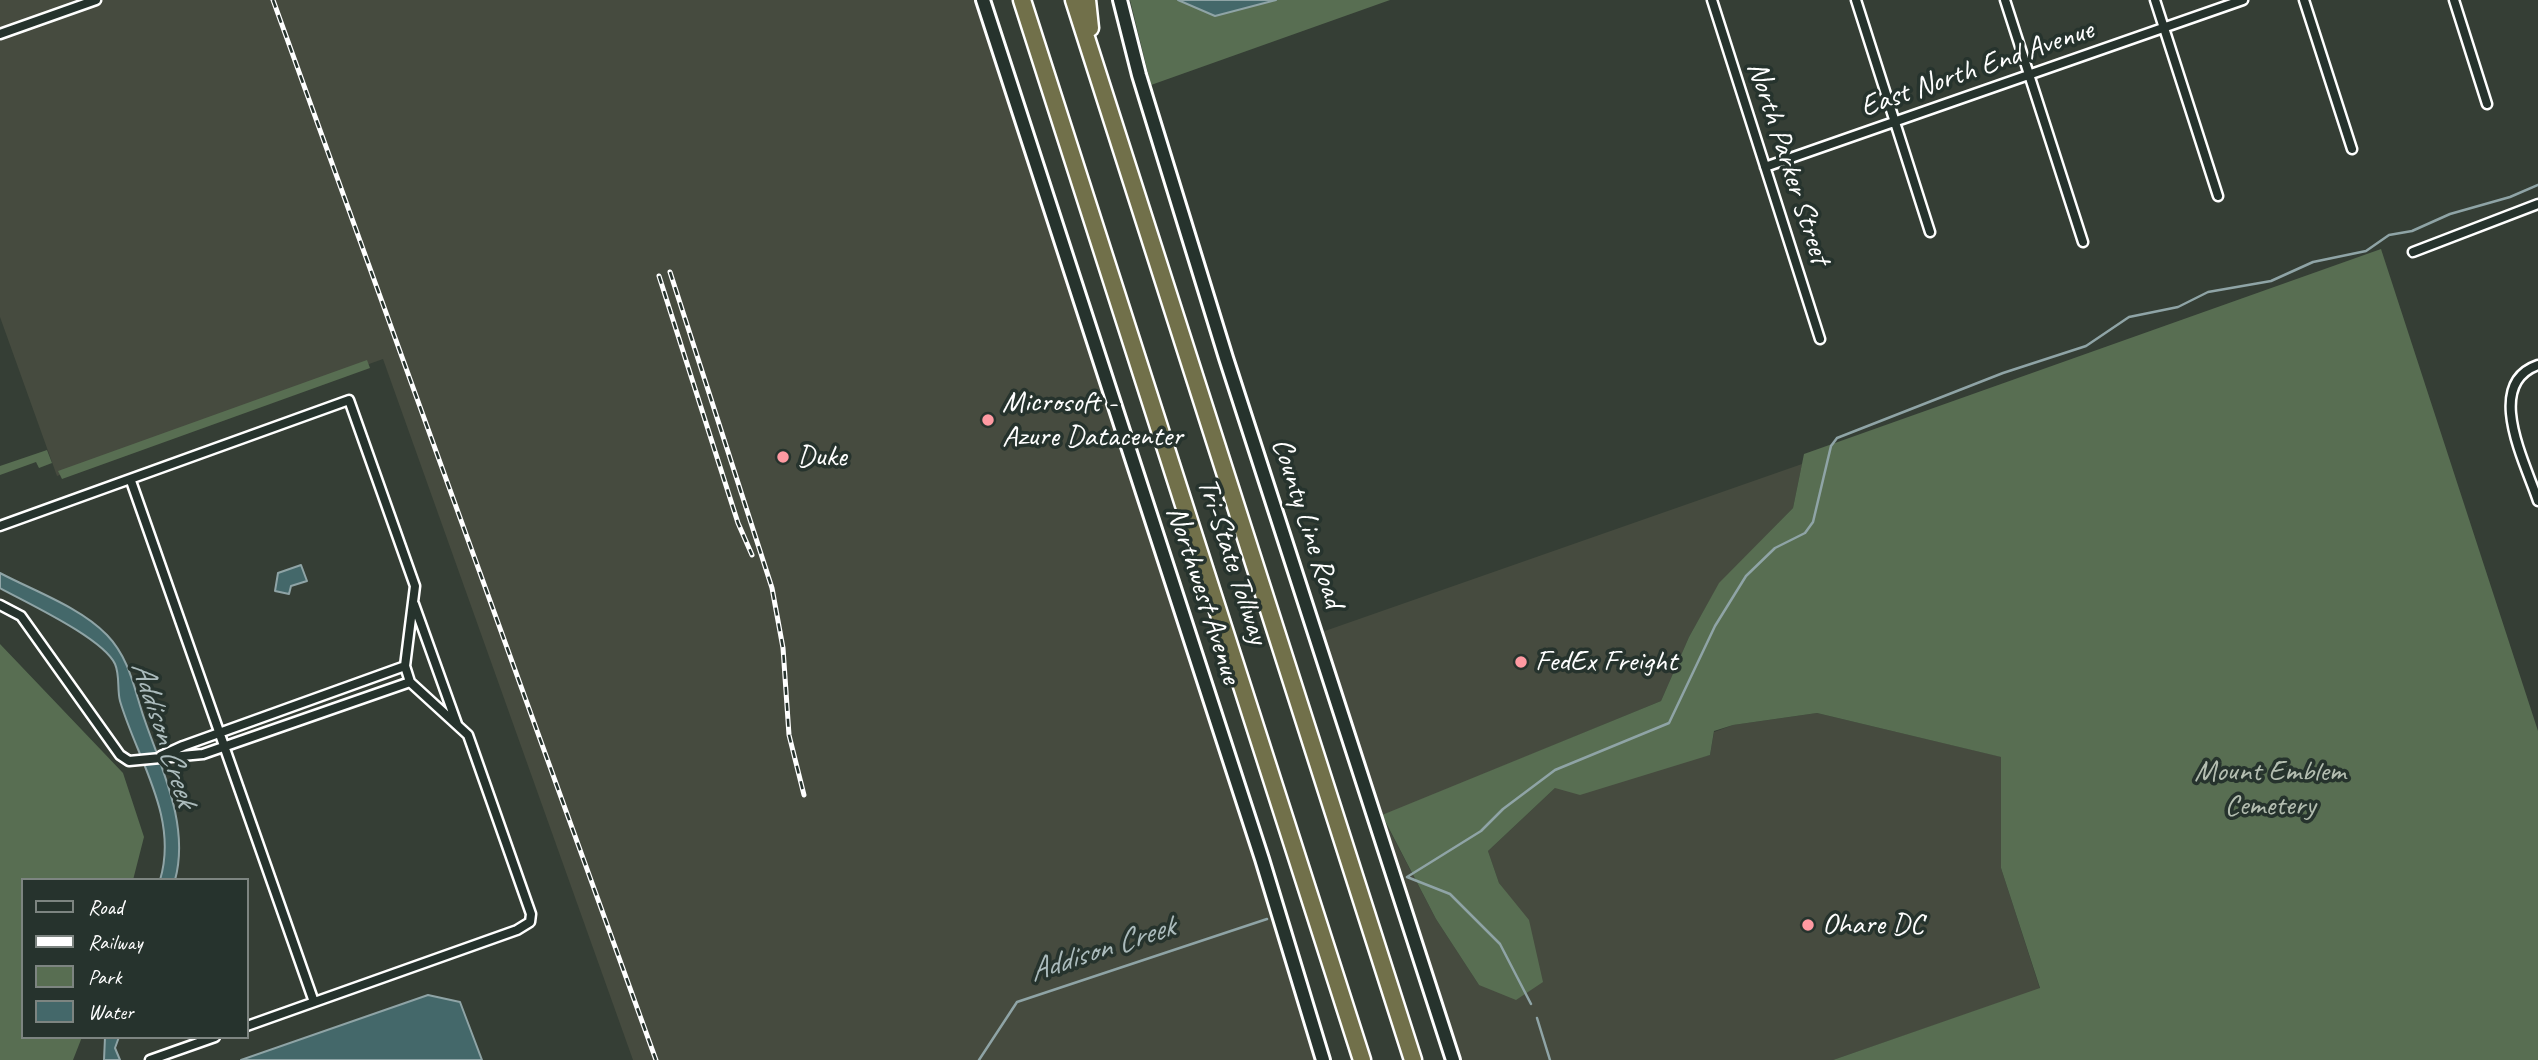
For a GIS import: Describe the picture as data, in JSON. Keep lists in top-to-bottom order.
{
  "streets": {
    "highway": ["Tri-State Tollway"],
    "street": [
      "East North End Avenue",
      "North Parker Street",
      "County Line Road",
      "Northwest Avenue"
    ]
  },
  "crossings": [
    ["East North End Avenue", "North Parker Street"]
  ],
  "water": ["Addison Creek"],
  "parks": ["Mount Emblem Cemetery"],
  "places": [
    "Microsoft - Azure Datacenter",
    "Duke",
    "FedEx Freight",
    "Ohare DC"
  ],
  "legend": [
    "Road",
    "Railway",
    "Park",
    "Water"
  ]
}
